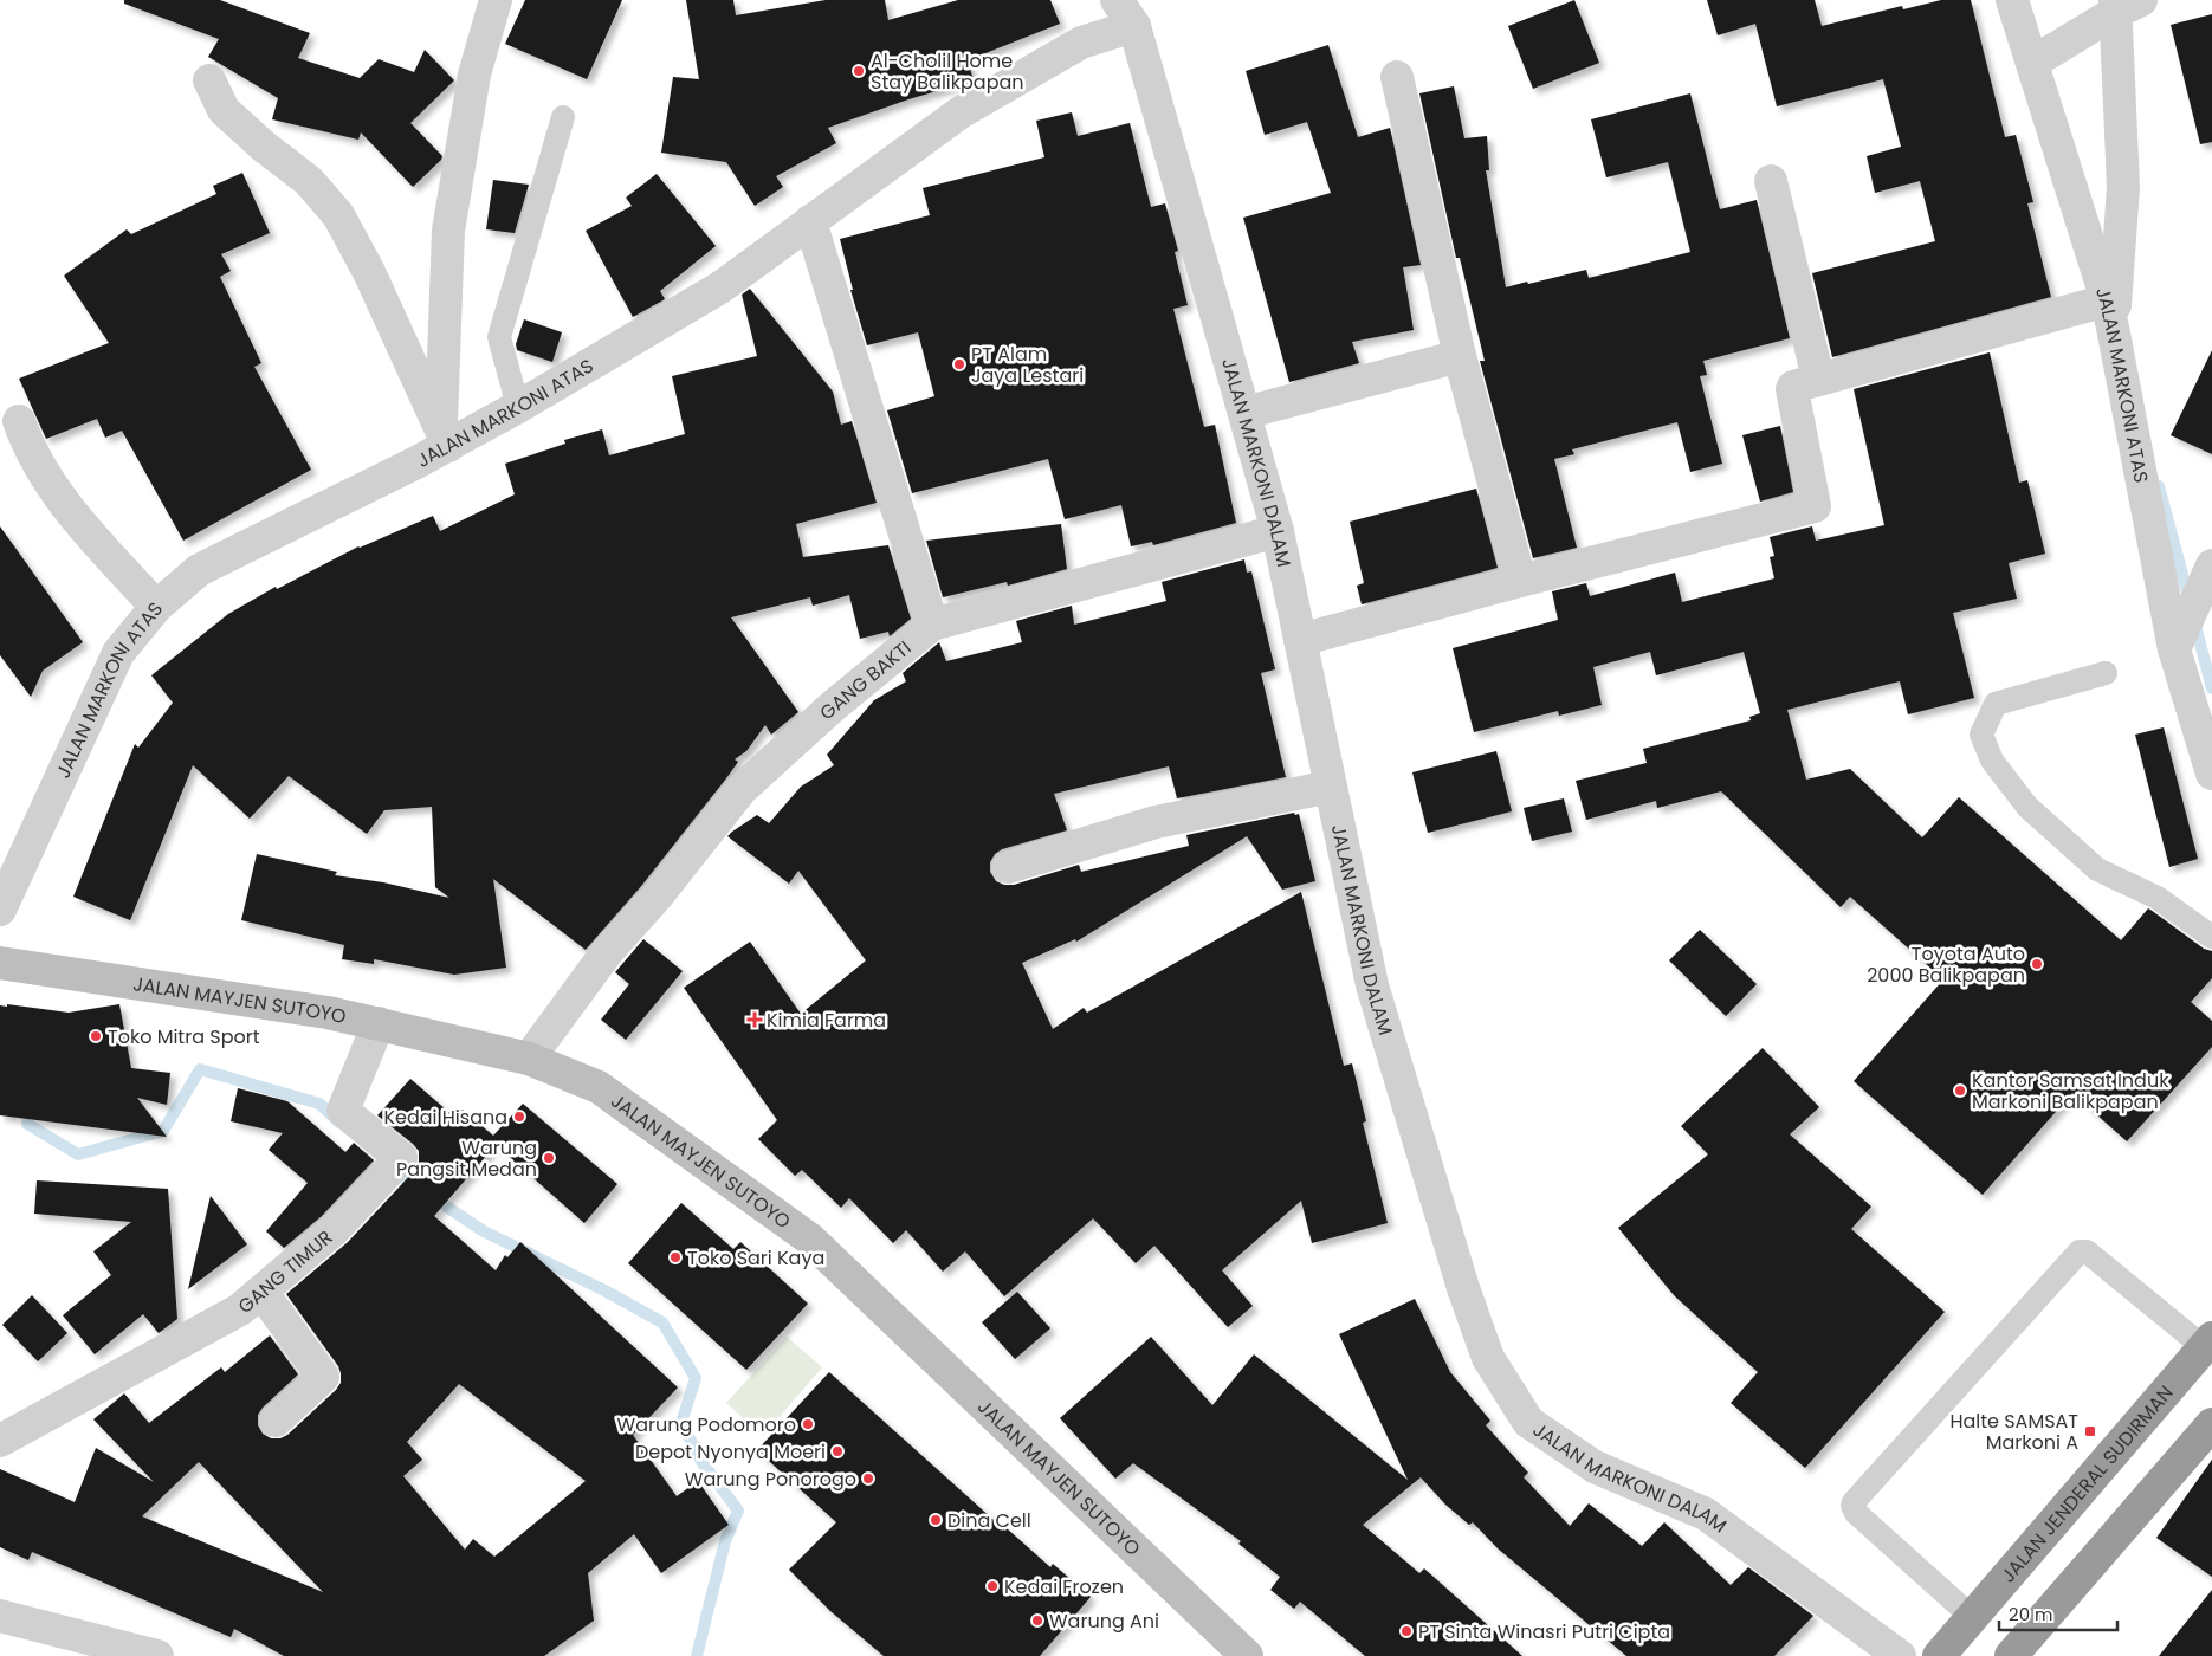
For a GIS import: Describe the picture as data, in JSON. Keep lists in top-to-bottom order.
{
  "streets": {
    "highway": ["JALAN JENDERAL SUDIRMAN"],
    "main road": ["JALAN MAYJEN SUTOYO"],
    "street": [
      "JALAN MARKONI ATAS",
      "JALAN MARKONI DALAM",
      "GANG BAKTI",
      "GANG TIMUR"
    ]
  },
  "crossings": [
    ["JALAN MARKONI ATAS", "JALAN MARKONI DALAM"],
    ["GANG BAKTI", "JALAN MAYJEN SUTOYO"],
    ["JALAN MAYJEN SUTOYO", "GANG TIMUR"]
  ],
  "places": {
    "other": [
      "Al-Cholil Home Stay Balikpapan",
      "PT Alam Jaya Lestari",
      "Toyota Auto 2000 Balikpapan",
      "Toko Mitra Sport",
      "Kantor Samsat Induk Markoni Balikpapan",
      "Kedai Hisana",
      "Warung Pangsit Medan",
      "Toko Sari Kaya",
      "Warung Podomoro",
      "Depot Nyonya Moeri",
      "Warung Ponorogo",
      "Dina Cell",
      "Kedai Frozen",
      "Warung Ani",
      "PT Sinta Winasri Putri Cipta"
    ],
    "health": ["Kimia Farma"],
    "transit": ["Halte SAMSAT Markoni A"]
  },
  "scale_bar": "20 m"
}
